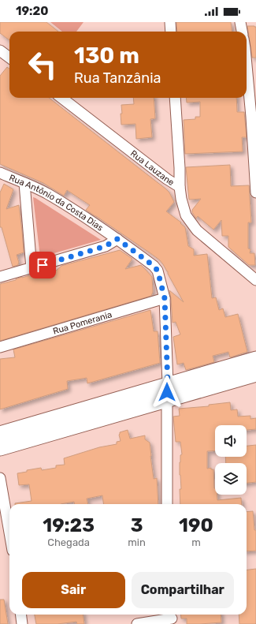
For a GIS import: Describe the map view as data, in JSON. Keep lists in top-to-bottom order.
{
  "streets": {
    "street": ["Rua Lauzane", "Rua Antônio da Costa Dias", "Rua Pomerania"]
  },
  "crossings": [
    ["Rua Antônio da Costa Dias", "Rua Pomerania"]
  ],
  "page": {
    "status": "19:20",
    "turn": ["130 m", "Rua Tanzânia"],
    "eta": [
      "19:23",
      "Chegada",
      "3",
      "min",
      "190",
      "m"
    ],
    "buttons": ["Sair", "Compartilhar"]
  }
}
